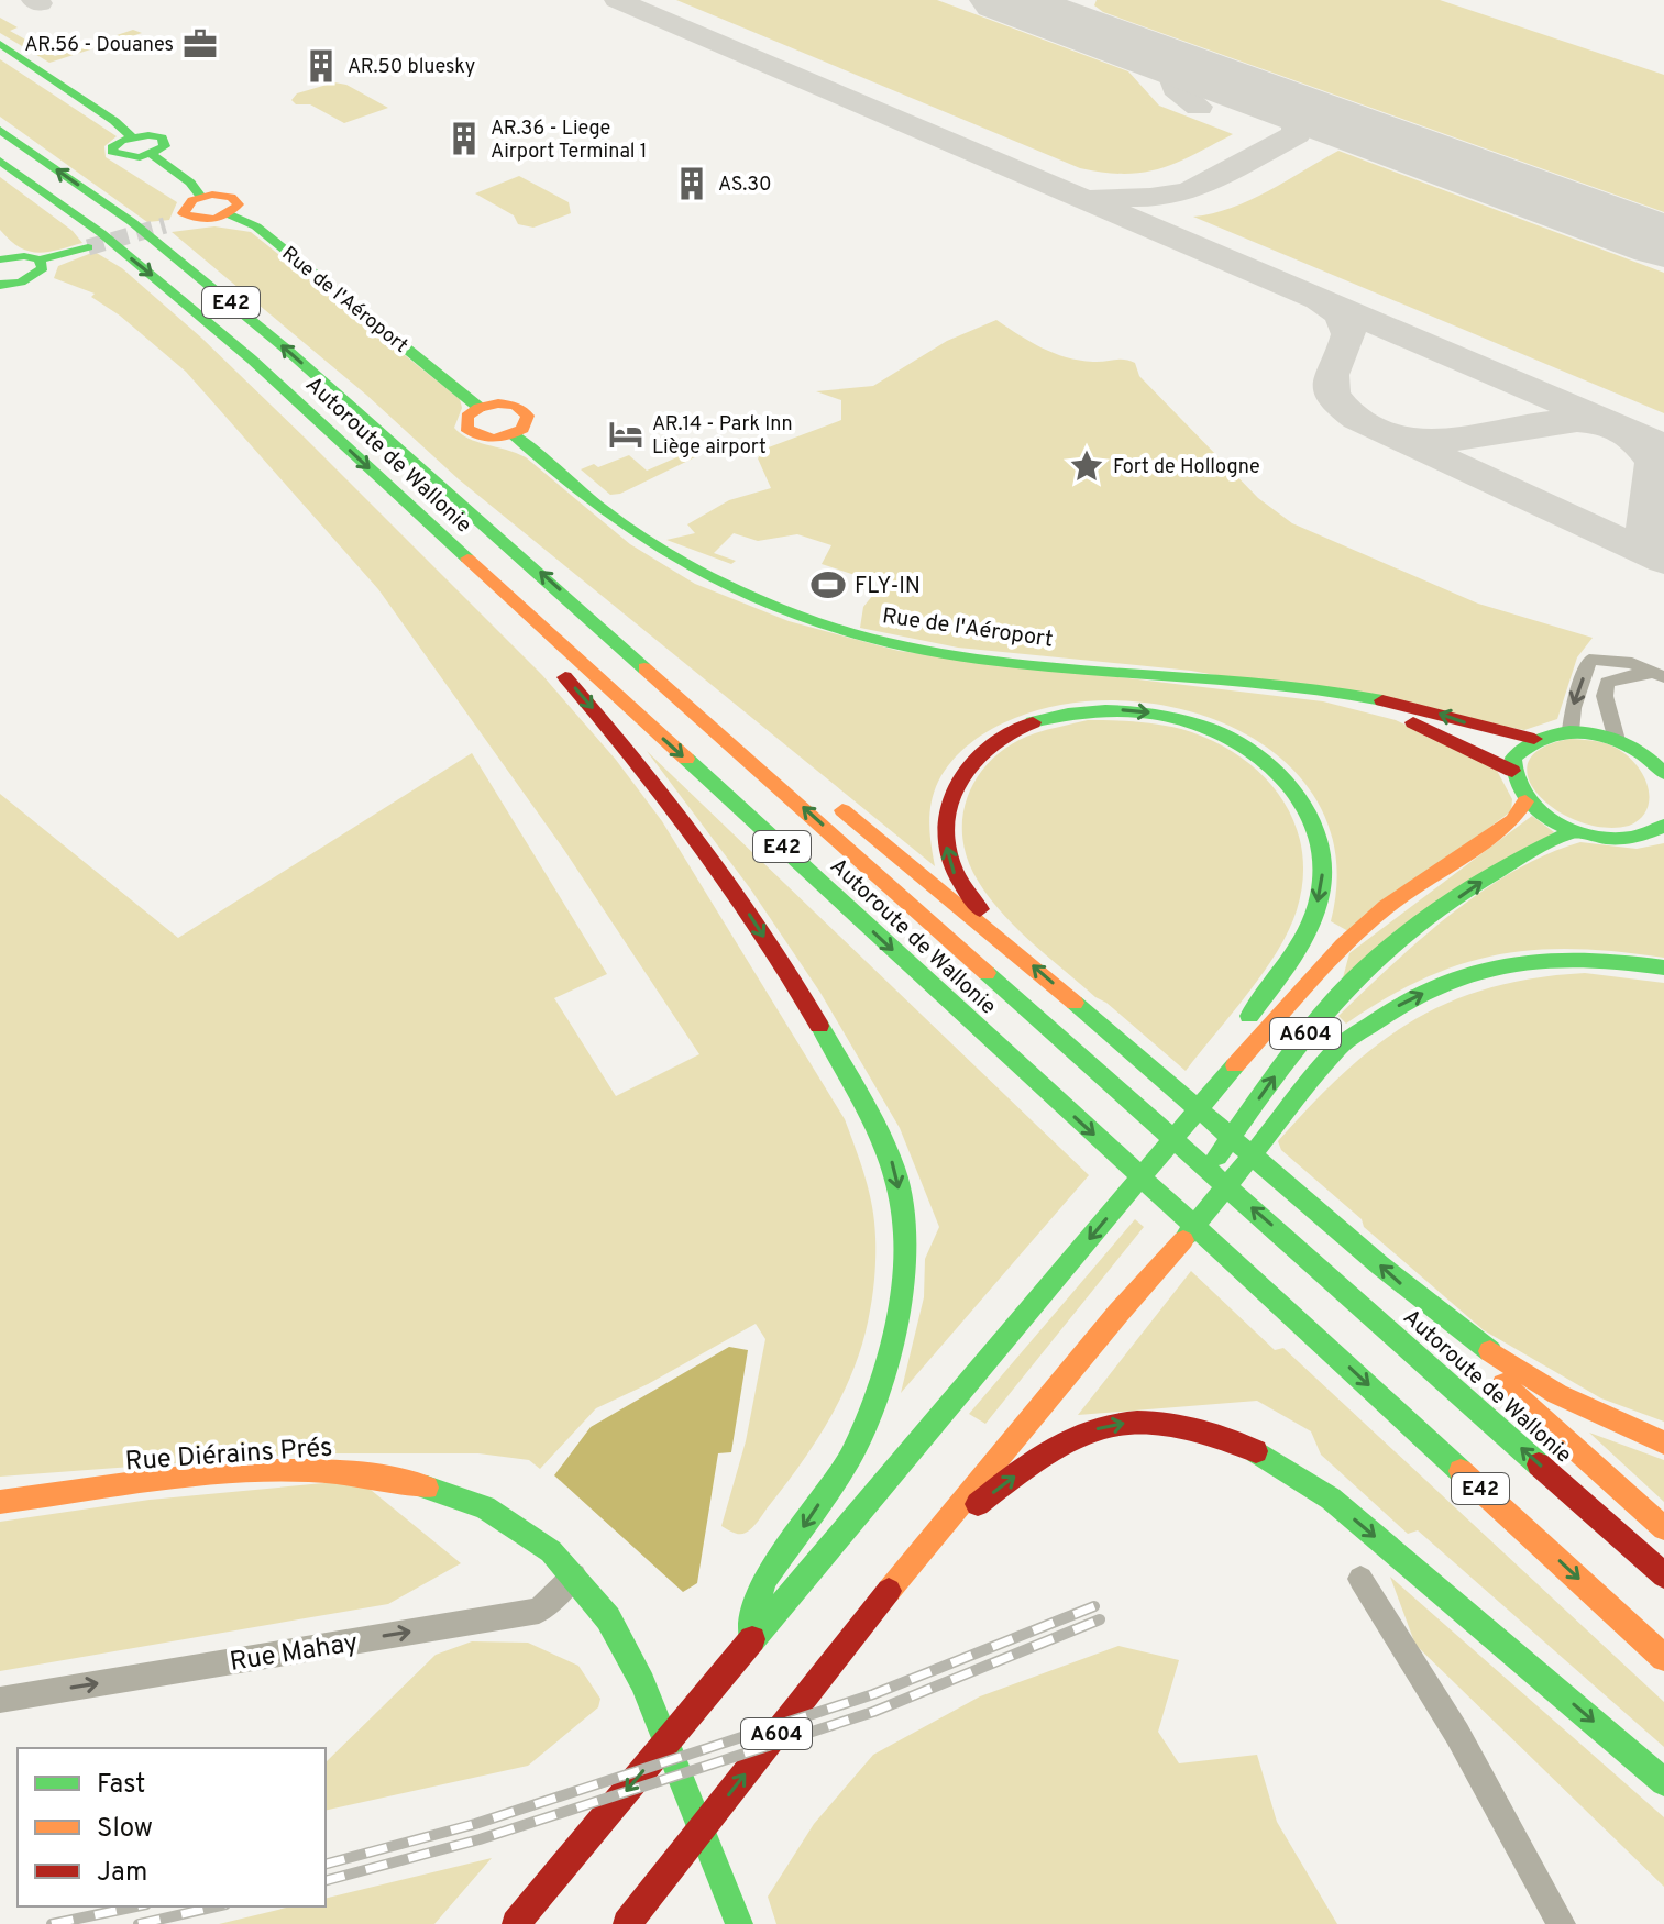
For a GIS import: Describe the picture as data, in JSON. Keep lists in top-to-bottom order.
{
  "streets": {
    "main road": [
      "Rue de l'Aéroport",
      "E42",
      "Autoroute de Wallonie",
      "A604",
      "Rue Diérains Prés"
    ],
    "street": ["Rue Mahay"]
  },
  "crossings": [
    ["Rue Diérains Prés", "Rue Mahay"]
  ],
  "one_way": ["Rue Mahay"],
  "places": {
    "office": ["AR.56 - Douanes"],
    "building": ["AR.50 bluesky", "AR.36 - Liege Airport Terminal 1", "AS.30"],
    "hotel": ["AR.14 - Park Inn Liège airport"],
    "place": ["Fort de Hollogne"],
    "sports": ["FLY-IN"]
  },
  "legend": ["Fast", "Slow", "Jam"]
}
